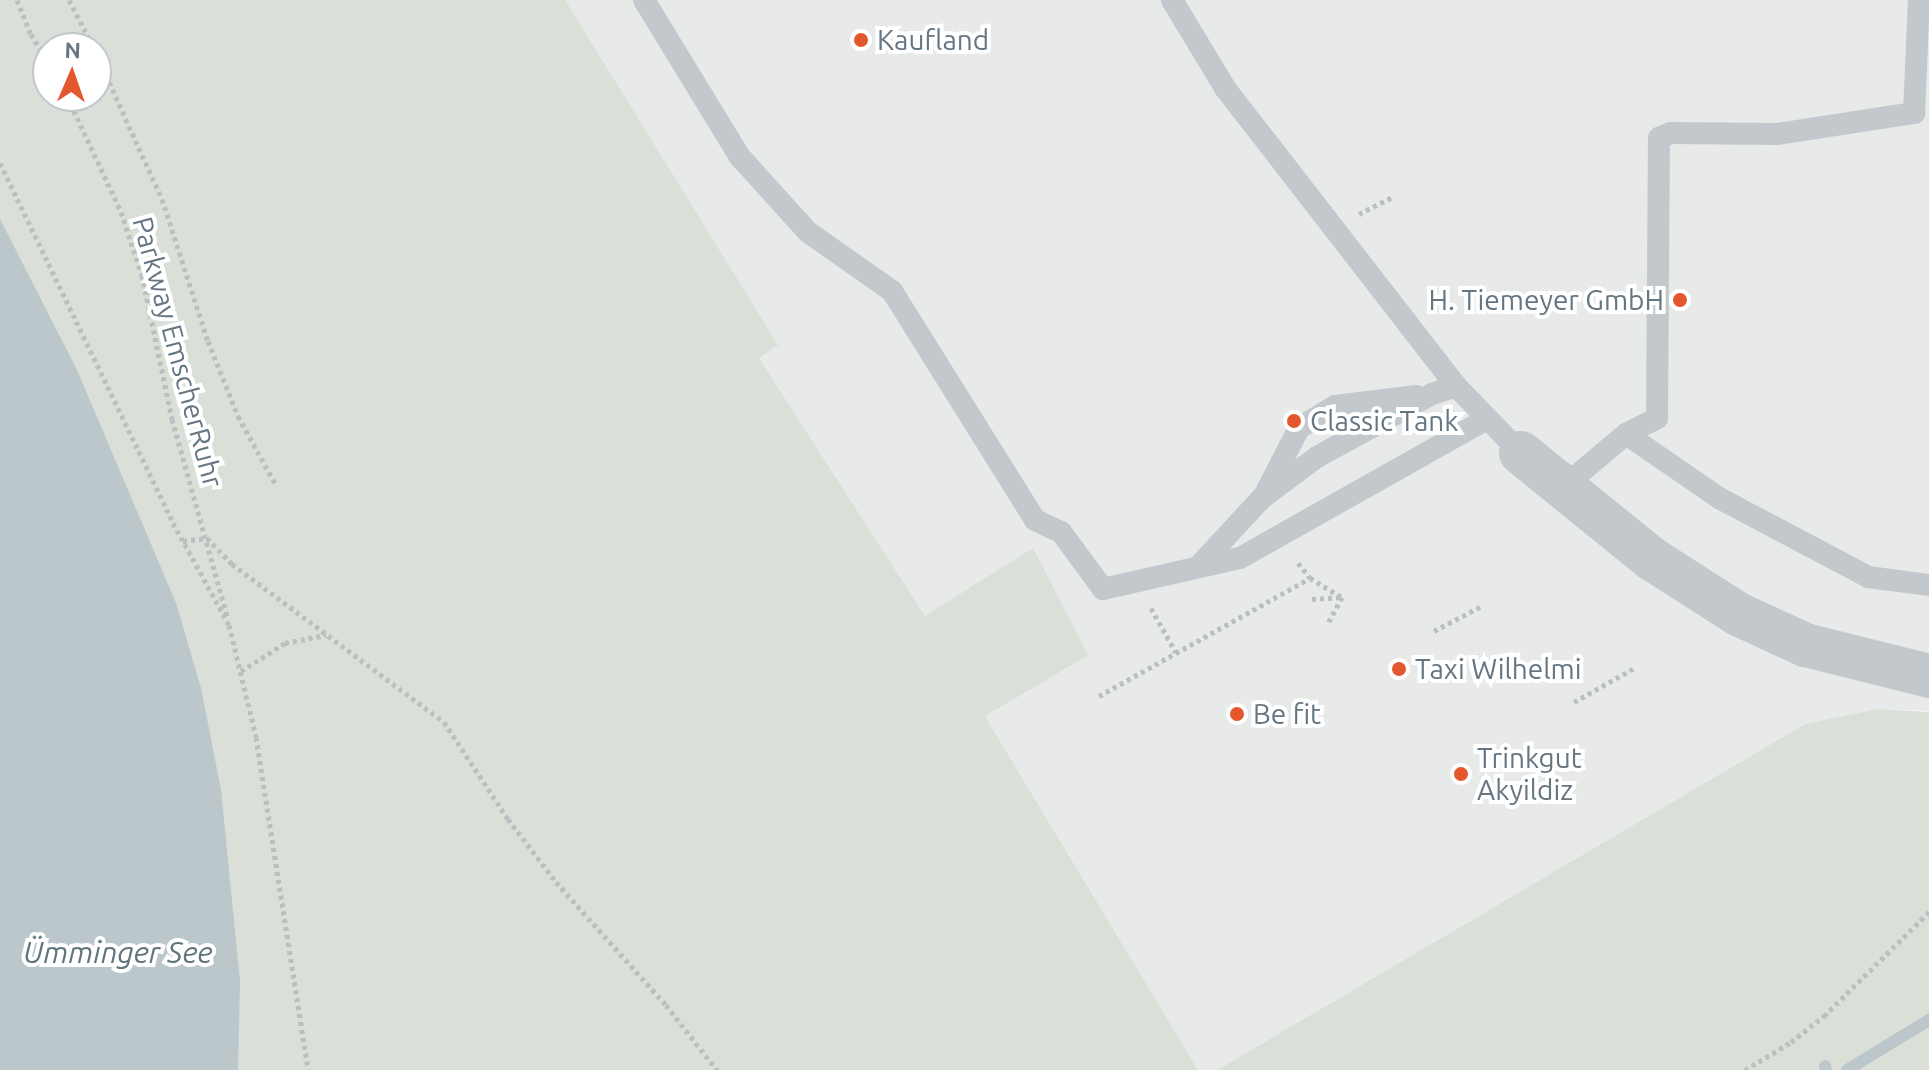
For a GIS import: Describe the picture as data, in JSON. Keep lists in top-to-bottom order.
{
  "streets": {
    "path": ["Parkway EmscherRuhr"]
  },
  "water": ["Ümminger See"],
  "places": [
    "Kaufland",
    "H. Tiemeyer GmbH",
    "Classic Tank",
    "Taxi Wilhelmi",
    "Be fit",
    "Trinkgut Akyildiz"
  ],
  "north": "top"
}
